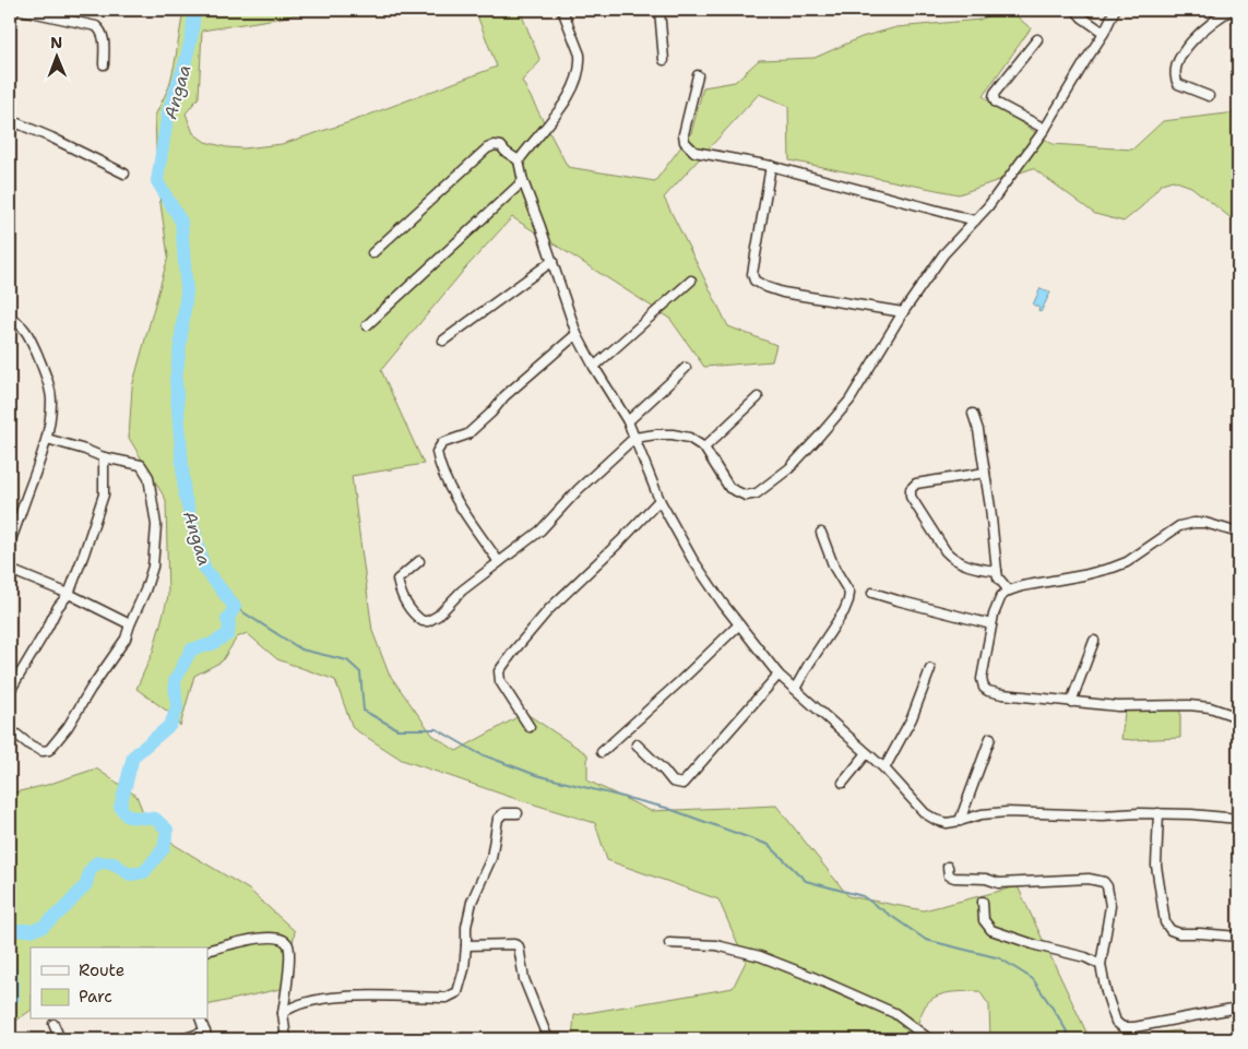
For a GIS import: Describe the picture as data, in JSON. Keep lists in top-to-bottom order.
{
  "water": ["Angaa"],
  "legend": ["Route", "Parc"],
  "north": "top"
}
